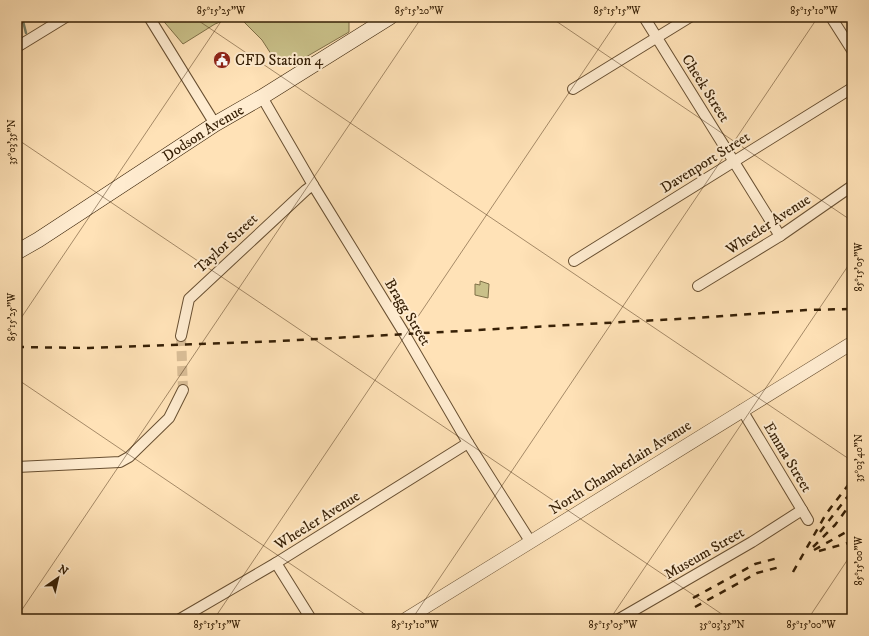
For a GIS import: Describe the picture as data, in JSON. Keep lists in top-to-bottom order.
{
  "streets": {
    "main road": ["Dodson Avenue"],
    "street": [
      "Cheek Street",
      "Davenport Street",
      "Wheeler Avenue",
      "Taylor Street",
      "Bragg Street",
      "Emma Street",
      "North Chamberlain Avenue",
      "Museum Street"
    ]
  },
  "crossings": [
    ["Cheek Street", "Davenport Street"],
    ["Cheek Street", "Wheeler Avenue"],
    ["Dodson Avenue", "Bragg Street"],
    ["Wheeler Avenue", "Bragg Street"],
    ["Taylor Street", "Bragg Street"],
    ["Bragg Street", "North Chamberlain Avenue"],
    ["Emma Street", "North Chamberlain Avenue"],
    ["Emma Street", "Museum Street"]
  ],
  "places": {
    "public building": ["CFD Station 4"]
  },
  "north": "top right",
  "coordinates": [
    "85°15'25\"W",
    "85°15'20\"W",
    "85°15'15\"W",
    "85°15'10\"W",
    "35°03'35\"N",
    "85°15'05\"W",
    "35°03'40\"N",
    "85°15'00\"W"
  ]
}
